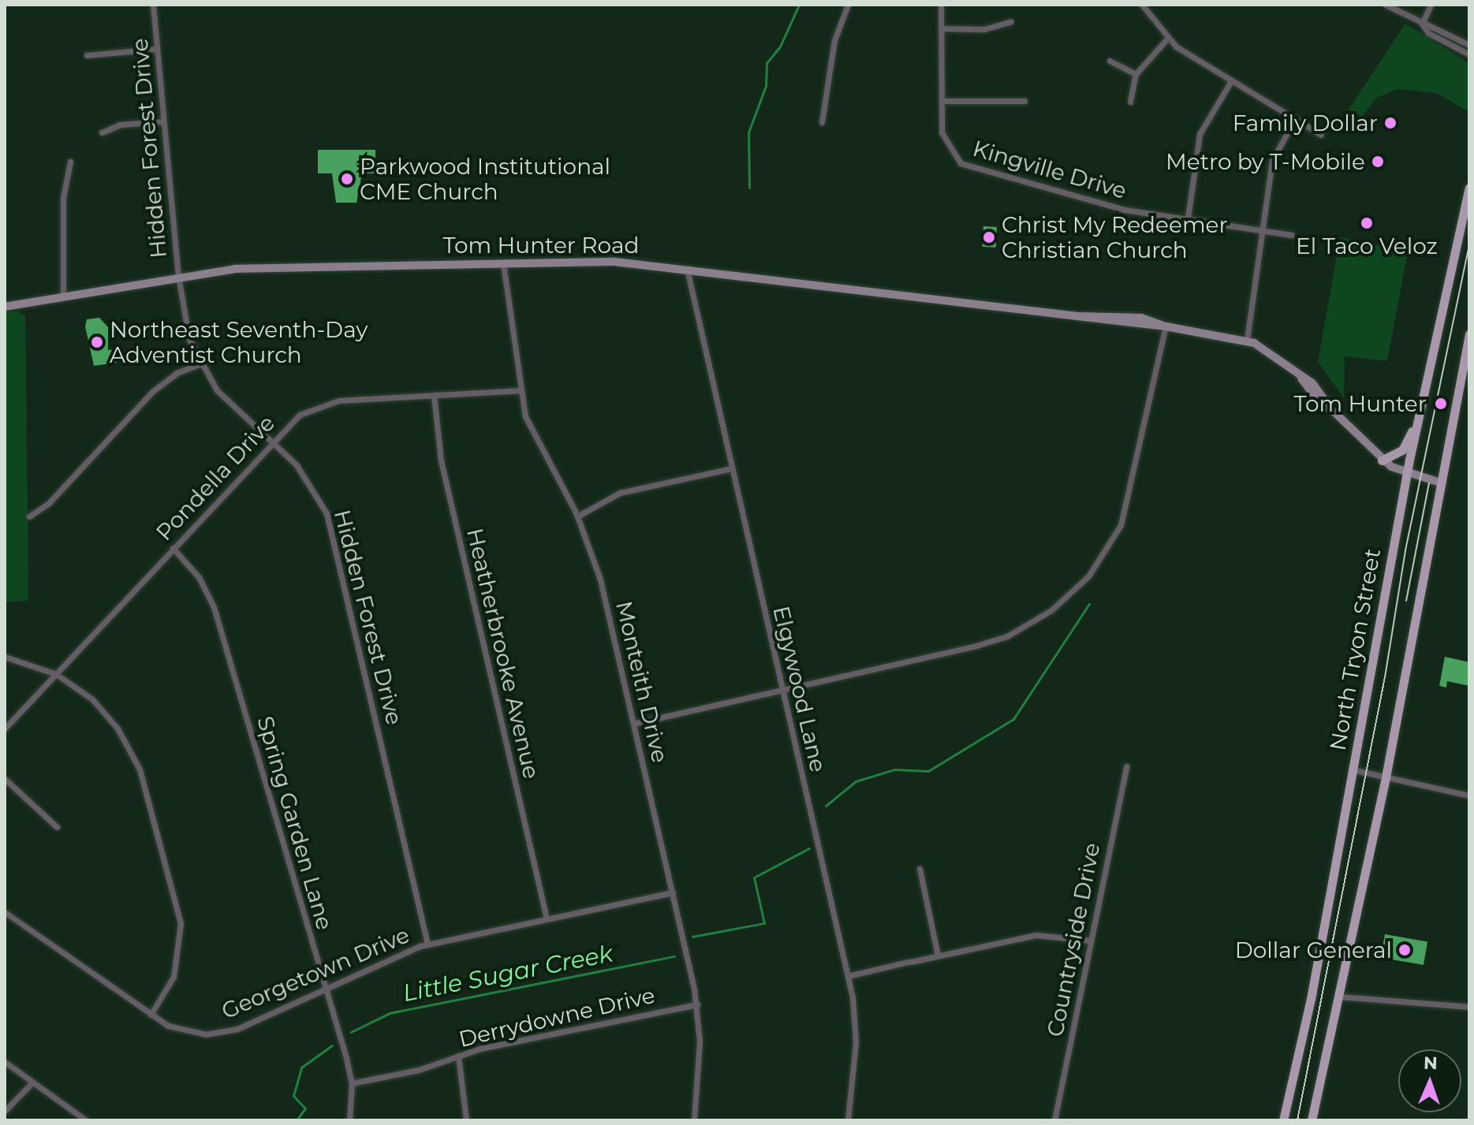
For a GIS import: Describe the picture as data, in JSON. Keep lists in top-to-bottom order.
{
  "streets": {
    "main road": ["North Tryon Street"],
    "street": [
      "Hidden Forest Drive",
      "Kingville Drive",
      "Tom Hunter Road",
      "Pondella Drive",
      "Heatherbrooke Avenue",
      "Monteith Drive",
      "Elgywood Lane",
      "Spring Garden Lane",
      "Countryside Drive",
      "Georgetown Drive",
      "Derrydowne Drive"
    ]
  },
  "crossings": [
    ["Hidden Forest Drive", "Tom Hunter Road"],
    ["Hidden Forest Drive", "Pondella Drive"],
    ["Hidden Forest Drive", "Georgetown Drive"],
    ["Tom Hunter Road", "North Tryon Street"],
    ["Tom Hunter Road", "Monteith Drive"],
    ["Tom Hunter Road", "Elgywood Lane"],
    ["Pondella Drive", "Heatherbrooke Avenue"],
    ["Pondella Drive", "Monteith Drive"],
    ["Pondella Drive", "Spring Garden Lane"],
    ["Heatherbrooke Avenue", "Georgetown Drive"],
    ["Monteith Drive", "Georgetown Drive"],
    ["Monteith Drive", "Derrydowne Drive"],
    ["Spring Garden Lane", "Georgetown Drive"],
    ["Spring Garden Lane", "Derrydowne Drive"]
  ],
  "water": ["Little Sugar Creek"],
  "places": [
    "Family Dollar",
    "Metro by T-Mobile",
    "Parkwood Institutional CME Church",
    "El Taco Veloz",
    "Christ My Redeemer Christian Church",
    "Northeast Seventh-Day Adventist Church",
    "Tom Hunter",
    "Dollar General"
  ],
  "north": "top"
}
